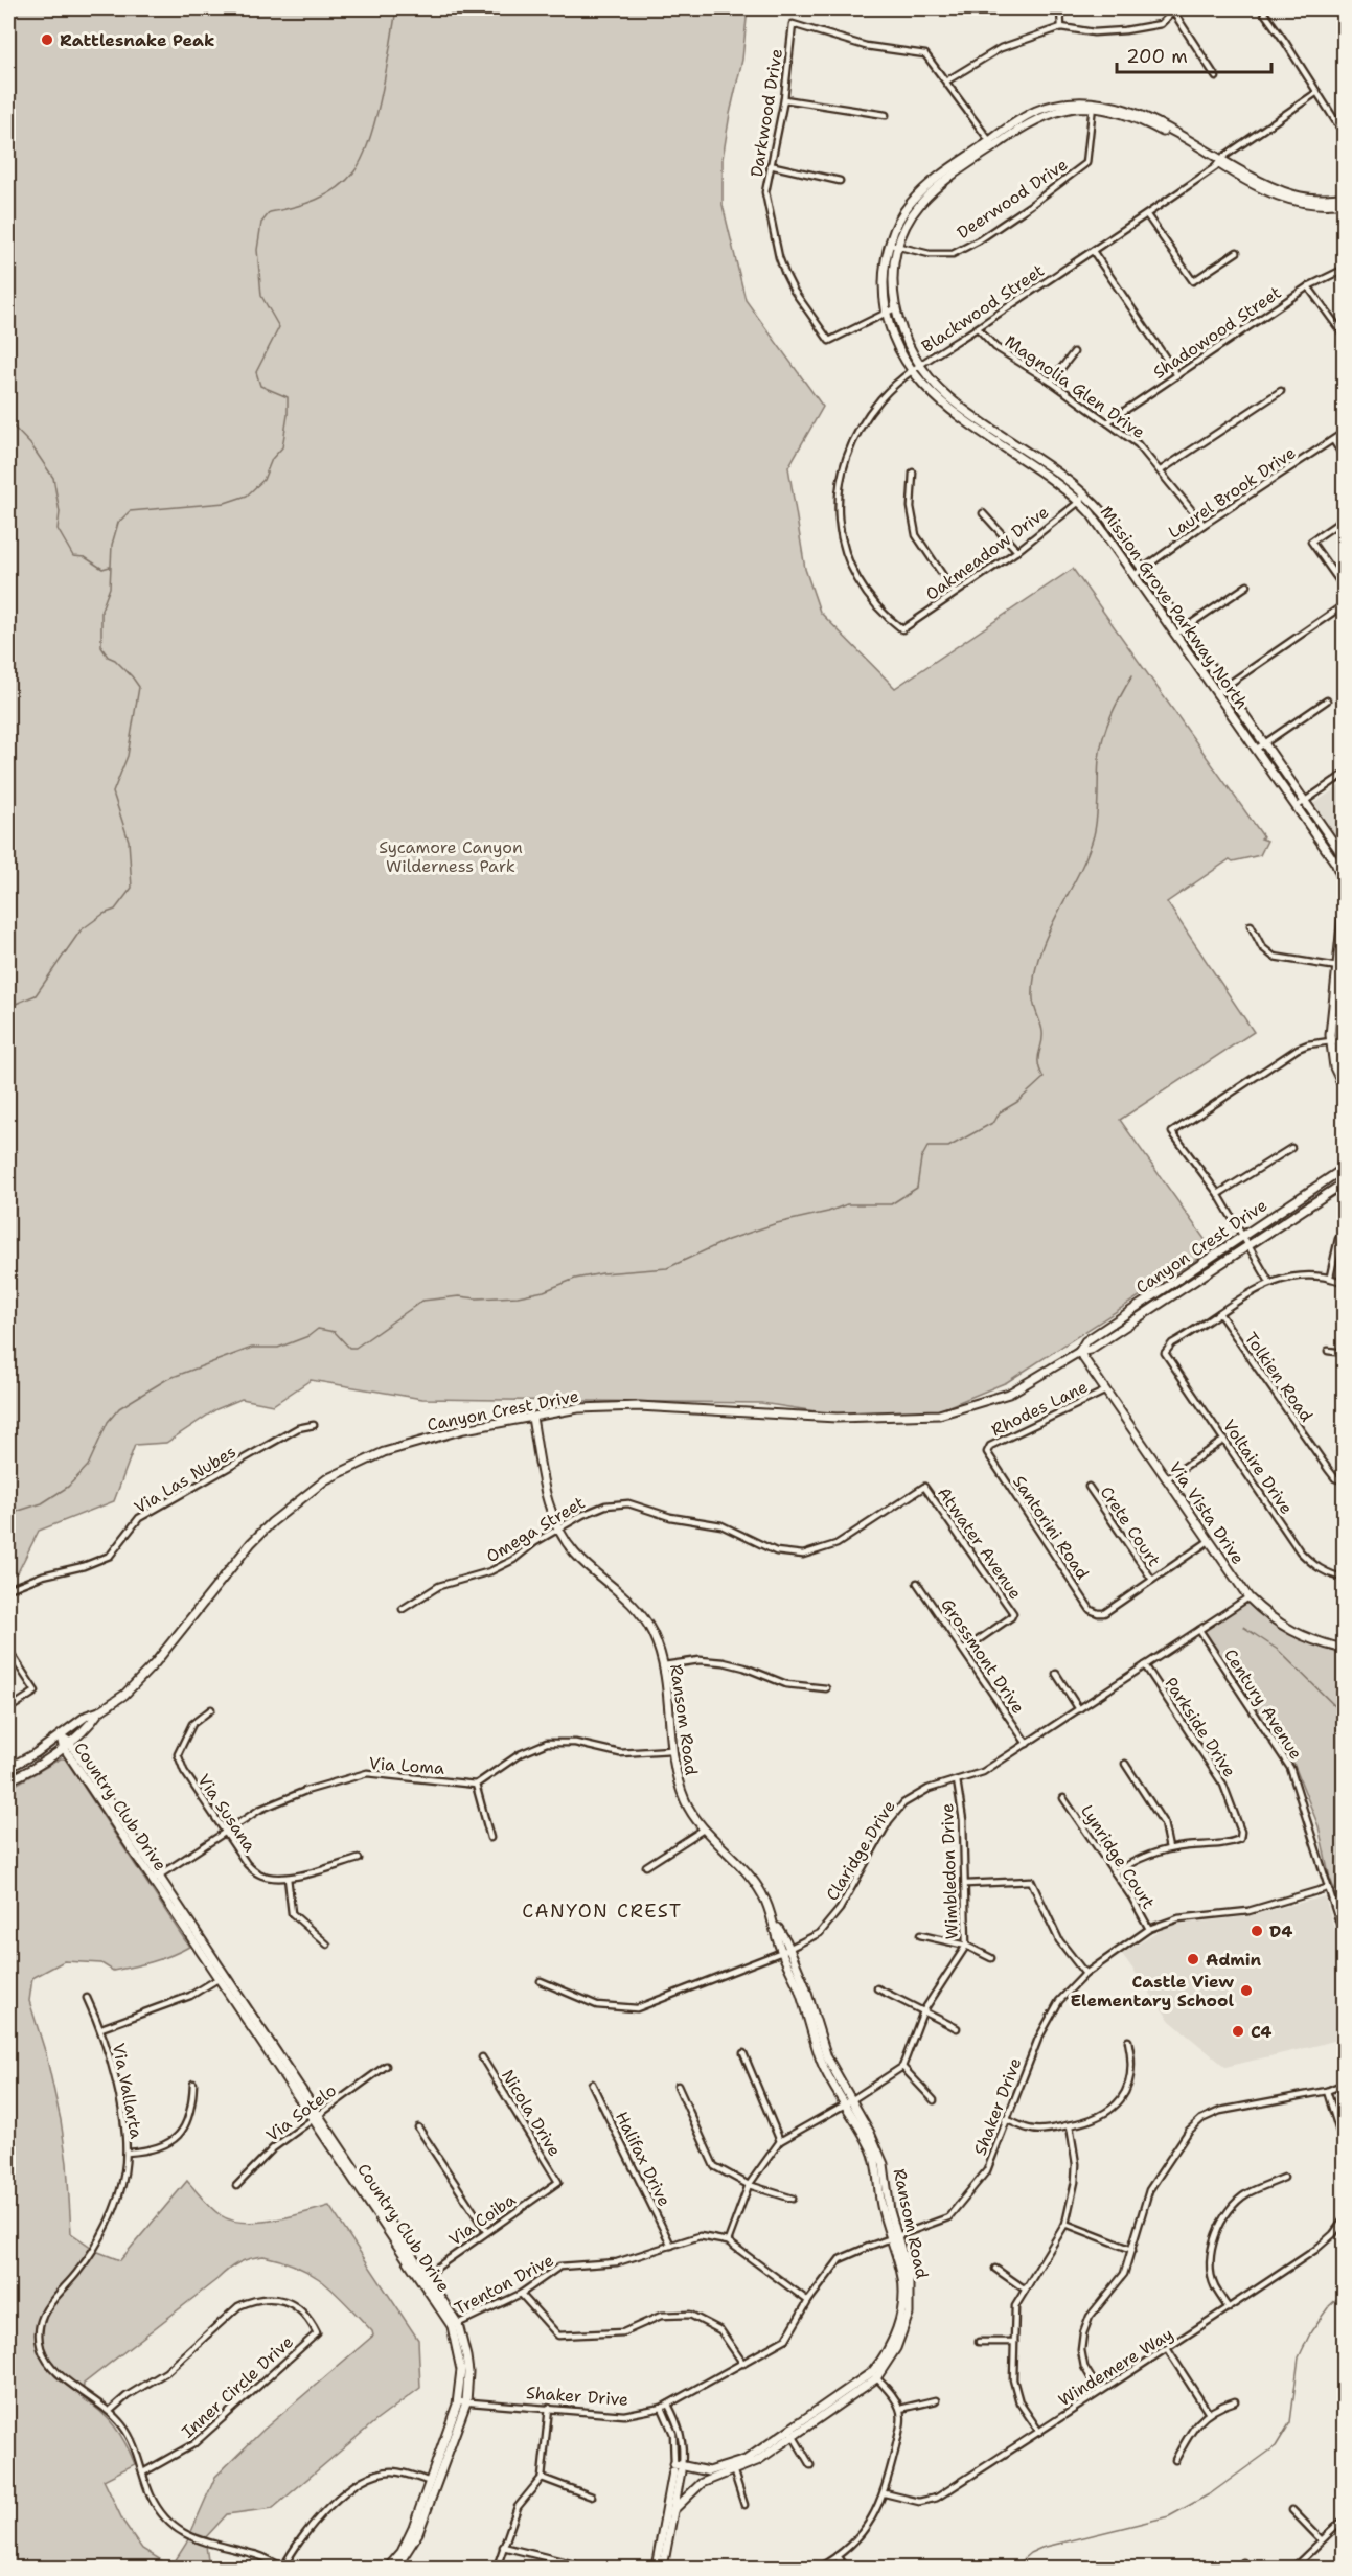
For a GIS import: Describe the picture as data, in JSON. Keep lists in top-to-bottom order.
{
  "streets": {
    "street": [
      "Darkwood Drive",
      "Deerwood Drive",
      "Blackwood Street",
      "Shadowood Street",
      "Magnolia Glen Drive",
      "Laurel Brook Drive",
      "Oakmeadow Drive",
      "Mission Grove Parkway North",
      "Canyon Crest Drive",
      "Tolkien Road",
      "Rhodes Lane",
      "Voltaire Drive",
      "Via Las Nubes",
      "Via Vista Drive",
      "Crete Court",
      "Santorini Road",
      "Omega Street",
      "Atwater Avenue",
      "Grossmont Drive",
      "Century Avenue",
      "Ransom Road",
      "Parkside Drive",
      "Via Loma",
      "Country Club Drive",
      "Via Susana",
      "Claridge Drive",
      "Lynridge Court",
      "Wimbledon Drive",
      "Via Vallarta",
      "Shaker Drive",
      "Via Sotelo",
      "Nicola Drive",
      "Halifax Drive",
      "Via Coiba",
      "Trenton Drive",
      "Windemere Way",
      "Inner Circle Drive"
    ]
  },
  "crossings": [
    ["Darkwood Drive", "Mission Grove Parkway North"],
    ["Deerwood Drive", "Mission Grove Parkway North"],
    ["Blackwood Street", "Magnolia Glen Drive"],
    ["Blackwood Street", "Oakmeadow Drive"],
    ["Blackwood Street", "Mission Grove Parkway North"],
    ["Shadowood Street", "Magnolia Glen Drive"],
    ["Magnolia Glen Drive", "Laurel Brook Drive"],
    ["Laurel Brook Drive", "Mission Grove Parkway North"],
    ["Oakmeadow Drive", "Mission Grove Parkway North"],
    ["Canyon Crest Drive", "Via Vista Drive"],
    ["Canyon Crest Drive", "Ransom Road"],
    ["Canyon Crest Drive", "Country Club Drive"],
    ["Tolkien Road", "Voltaire Drive"],
    ["Rhodes Lane", "Via Vista Drive"],
    ["Rhodes Lane", "Santorini Road"],
    ["Via Vista Drive", "Claridge Drive"],
    ["Crete Court", "Santorini Road"],
    ["Omega Street", "Atwater Avenue"],
    ["Omega Street", "Ransom Road"],
    ["Atwater Avenue", "Grossmont Drive"],
    ["Grossmont Drive", "Claridge Drive"],
    ["Century Avenue", "Claridge Drive"],
    ["Century Avenue", "Shaker Drive"],
    ["Ransom Road", "Claridge Drive"],
    ["Ransom Road", "Shaker Drive"],
    ["Parkside Drive", "Claridge Drive"],
    ["Via Loma", "Country Club Drive"],
    ["Via Loma", "Via Susana"],
    ["Country Club Drive", "Shaker Drive"],
    ["Country Club Drive", "Via Sotelo"],
    ["Country Club Drive", "Via Coiba"],
    ["Country Club Drive", "Trenton Drive"],
    ["Claridge Drive", "Wimbledon Drive"],
    ["Lynridge Court", "Shaker Drive"],
    ["Via Vallarta", "Inner Circle Drive"],
    ["Shaker Drive", "Trenton Drive"],
    ["Nicola Drive", "Via Coiba"],
    ["Halifax Drive", "Trenton Drive"]
  ],
  "districts": ["CANYON CREST"],
  "parks": ["Sycamore Canyon Wilderness Park"],
  "places": [
    "Rattlesnake Peak",
    "D4",
    "Admin",
    "Castle View Elementary School",
    "C4"
  ],
  "scale_bar": "200 m"
}
